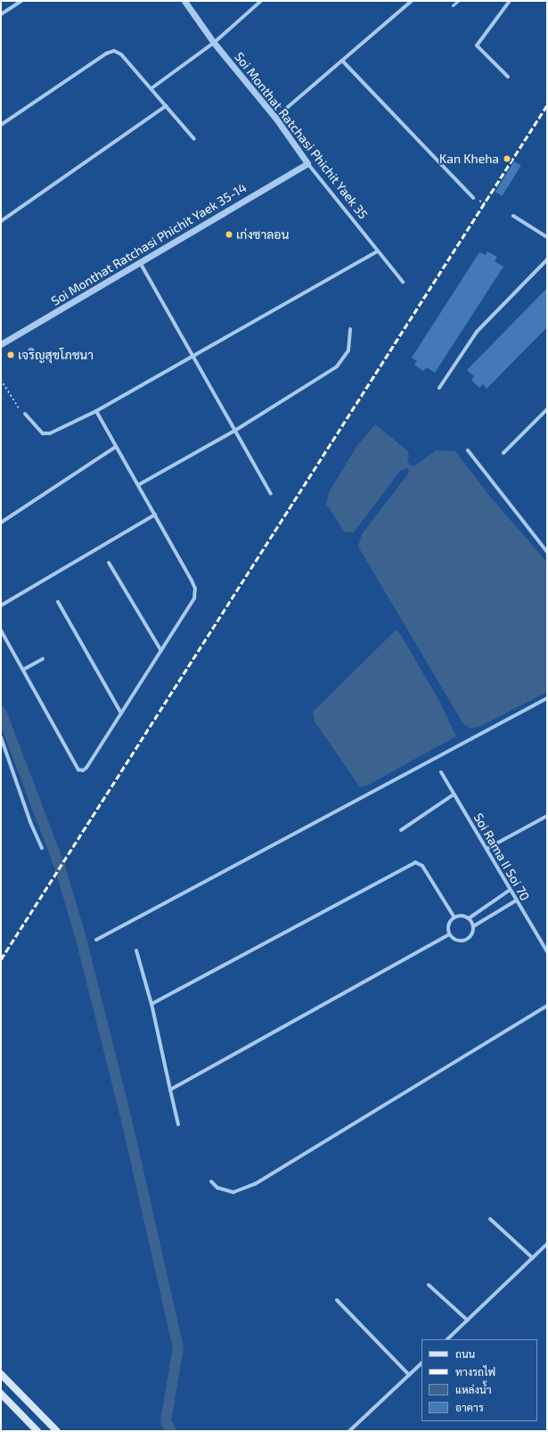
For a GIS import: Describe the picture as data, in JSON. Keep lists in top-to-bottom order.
{
  "streets": {
    "street": ["Soi Monthat Ratchasi Phichit Yaek 35", "Soi Monthat Ratchasi Phichit Yaek 35-14", "Soi Rama II Soi 70"]
  },
  "crossings": [
    ["Soi Monthat Ratchasi Phichit Yaek 35", "Soi Monthat Ratchasi Phichit Yaek 35-14"]
  ],
  "places": ["Kan Kheha", "เก่งซาลอน", "เจริญสุขโภชนา"],
  "legend": [
    "ถนน",
    "ทางรถไฟ",
    "แหล่งน้ำ",
    "อาคาร"
  ]
}
